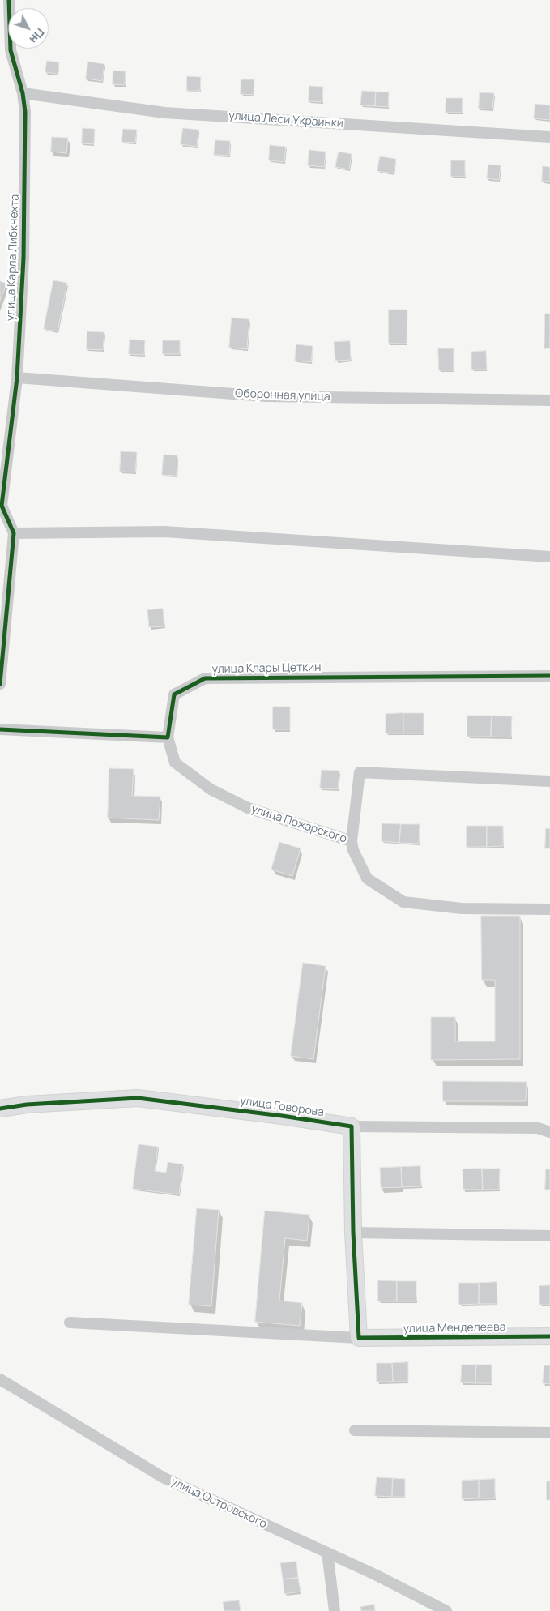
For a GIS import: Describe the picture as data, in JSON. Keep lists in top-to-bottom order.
{
  "streets": {
    "street": [
      "улица Леси Украинки",
      "улица Карла Либкнехта",
      "Оборонная улица",
      "улица Клары Цеткин",
      "улица Пожарского",
      "улица Говорова",
      "улица Менделеева",
      "улица Островского"
    ]
  },
  "crossings": [
    ["улица Леси Украинки", "улица Карла Либкнехта"],
    ["улица Карла Либкнехта", "Оборонная улица"],
    ["улица Клары Цеткин", "улица Пожарского"]
  ],
  "north": "bottom right"
}
